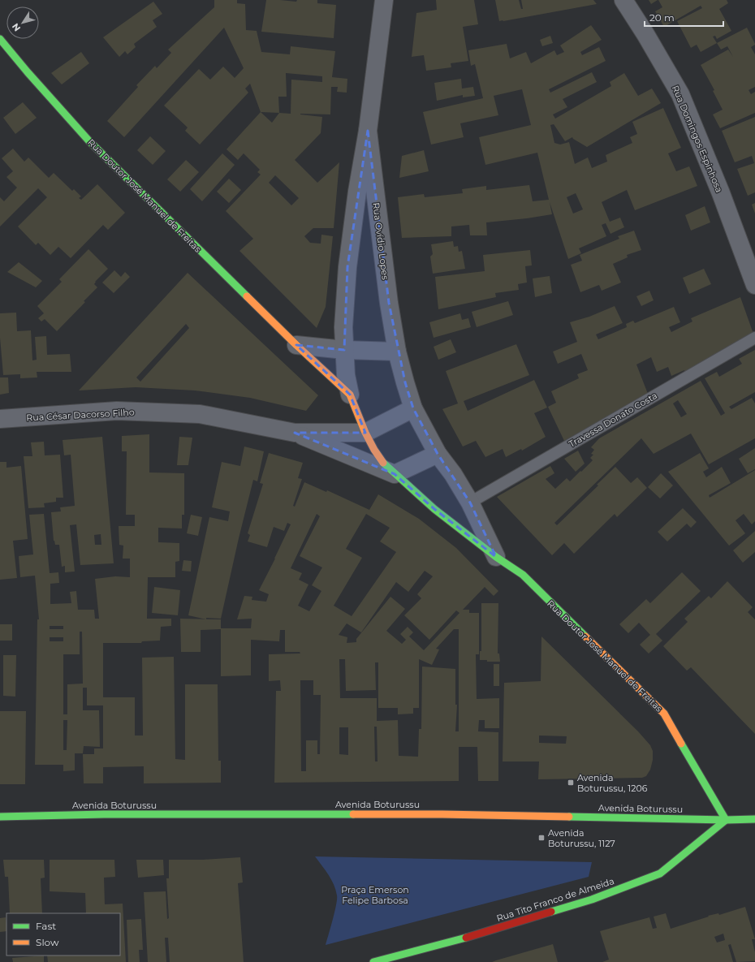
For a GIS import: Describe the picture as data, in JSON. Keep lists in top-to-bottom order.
{
  "streets": {
    "street": [
      "Rua Domingos Espinhosa",
      "Rua Doutor José Manuel de Freitas",
      "Rua Ovídio Lopes",
      "Rua César Dacorso Filho",
      "Avenida Boturussu",
      "Rua Tito Franco de Almeida"
    ],
    "lane": ["Travessa Donato Costa"]
  },
  "crossings": [
    ["Rua Doutor José Manuel de Freitas", "Rua Ovídio Lopes"],
    ["Rua Doutor José Manuel de Freitas", "Rua César Dacorso Filho"],
    ["Rua Doutor José Manuel de Freitas", "Avenida Boturussu"],
    ["Rua Doutor José Manuel de Freitas", "Rua Tito Franco de Almeida"],
    ["Rua Ovídio Lopes", "Travessa Donato Costa"],
    ["Avenida Boturussu", "Rua Tito Franco de Almeida"]
  ],
  "parks": ["Praça Emerson Felipe Barbosa"],
  "places": {
    "transit": ["Avenida Boturussu, 1206", "Avenida Boturussu, 1127"]
  },
  "legend": ["Fast", "Slow"],
  "scale_bar": "20 m",
  "north": "bottom left"
}
